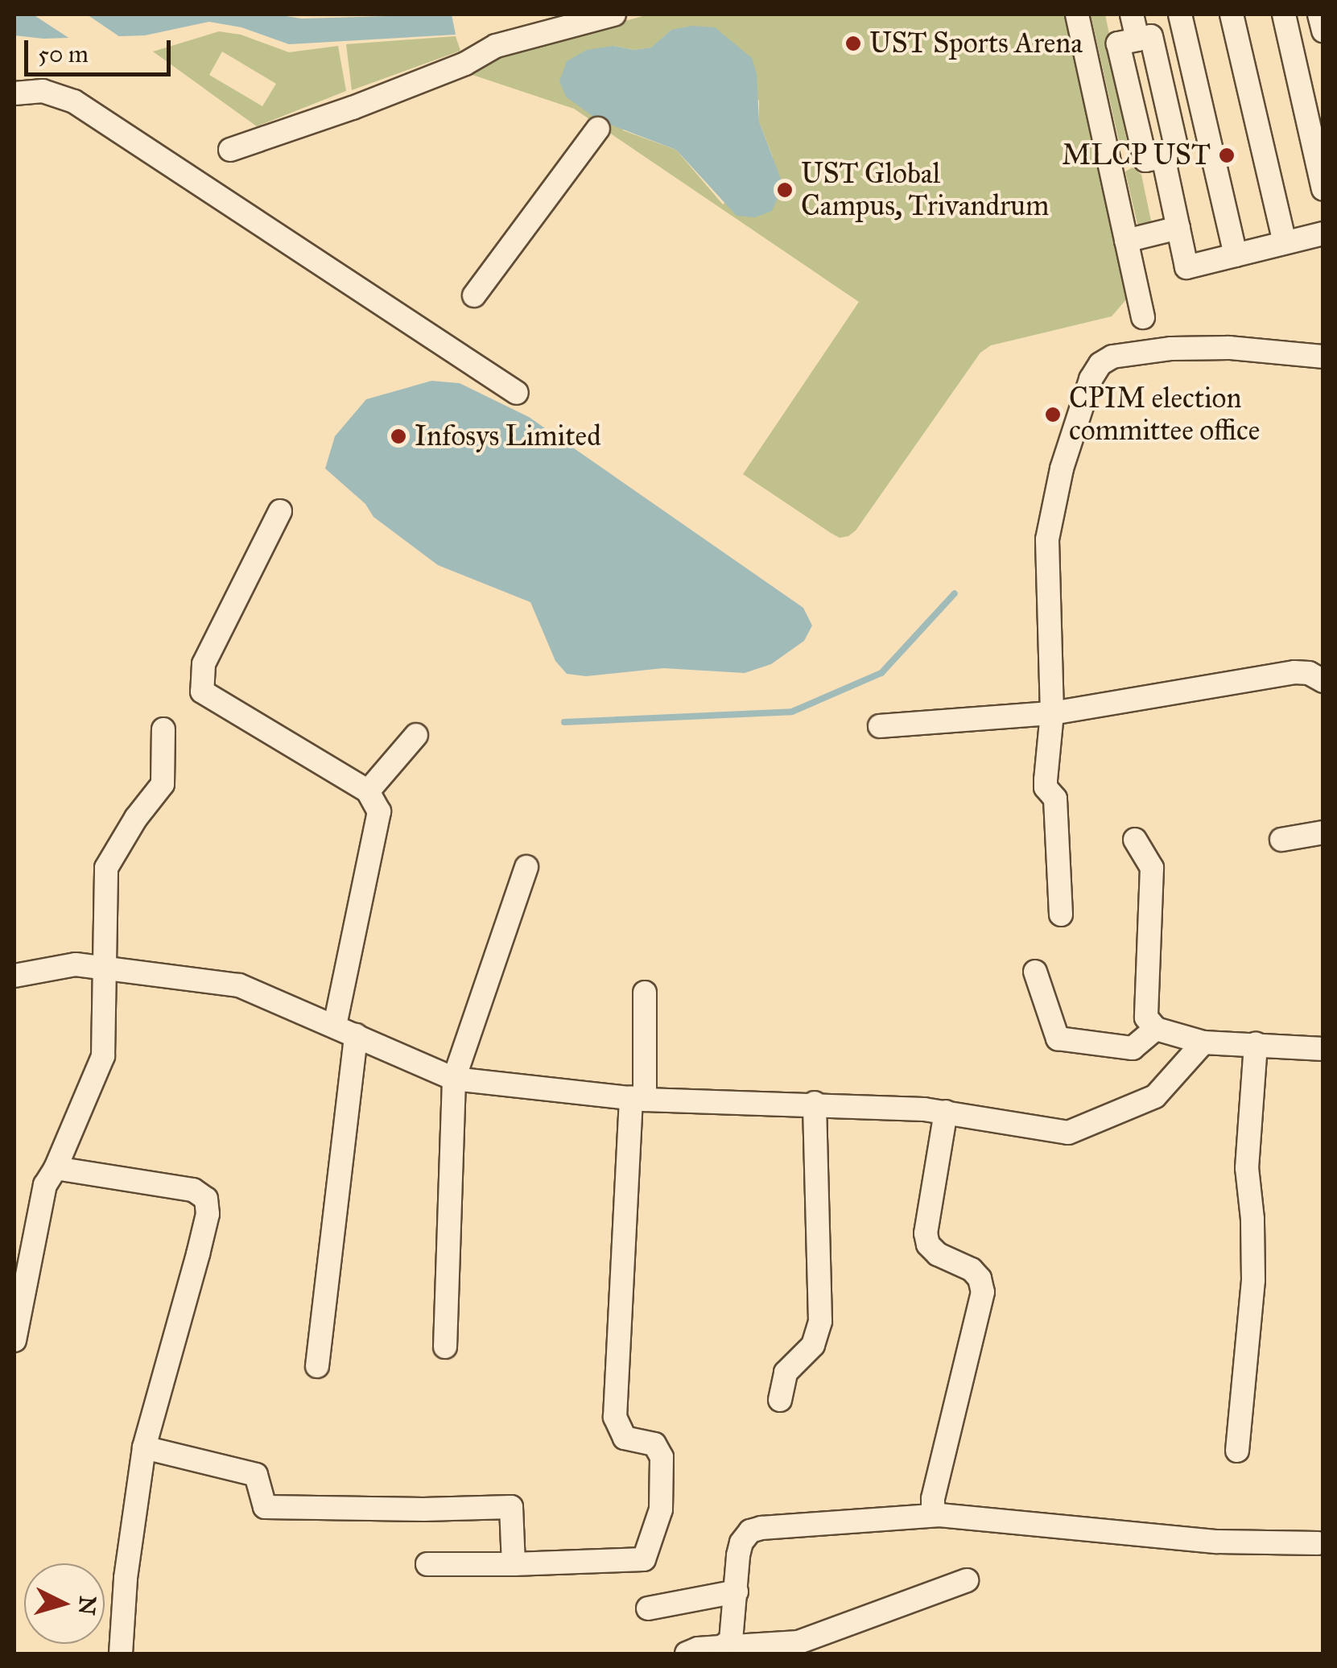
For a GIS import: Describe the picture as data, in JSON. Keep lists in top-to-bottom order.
{
  "places": [
    "UST Sports Arena",
    "MLCP UST",
    "UST Global Campus, Trivandrum",
    "CPIM election committee office",
    "Infosys Limited"
  ],
  "scale_bar": "50 m",
  "north": "right"
}
